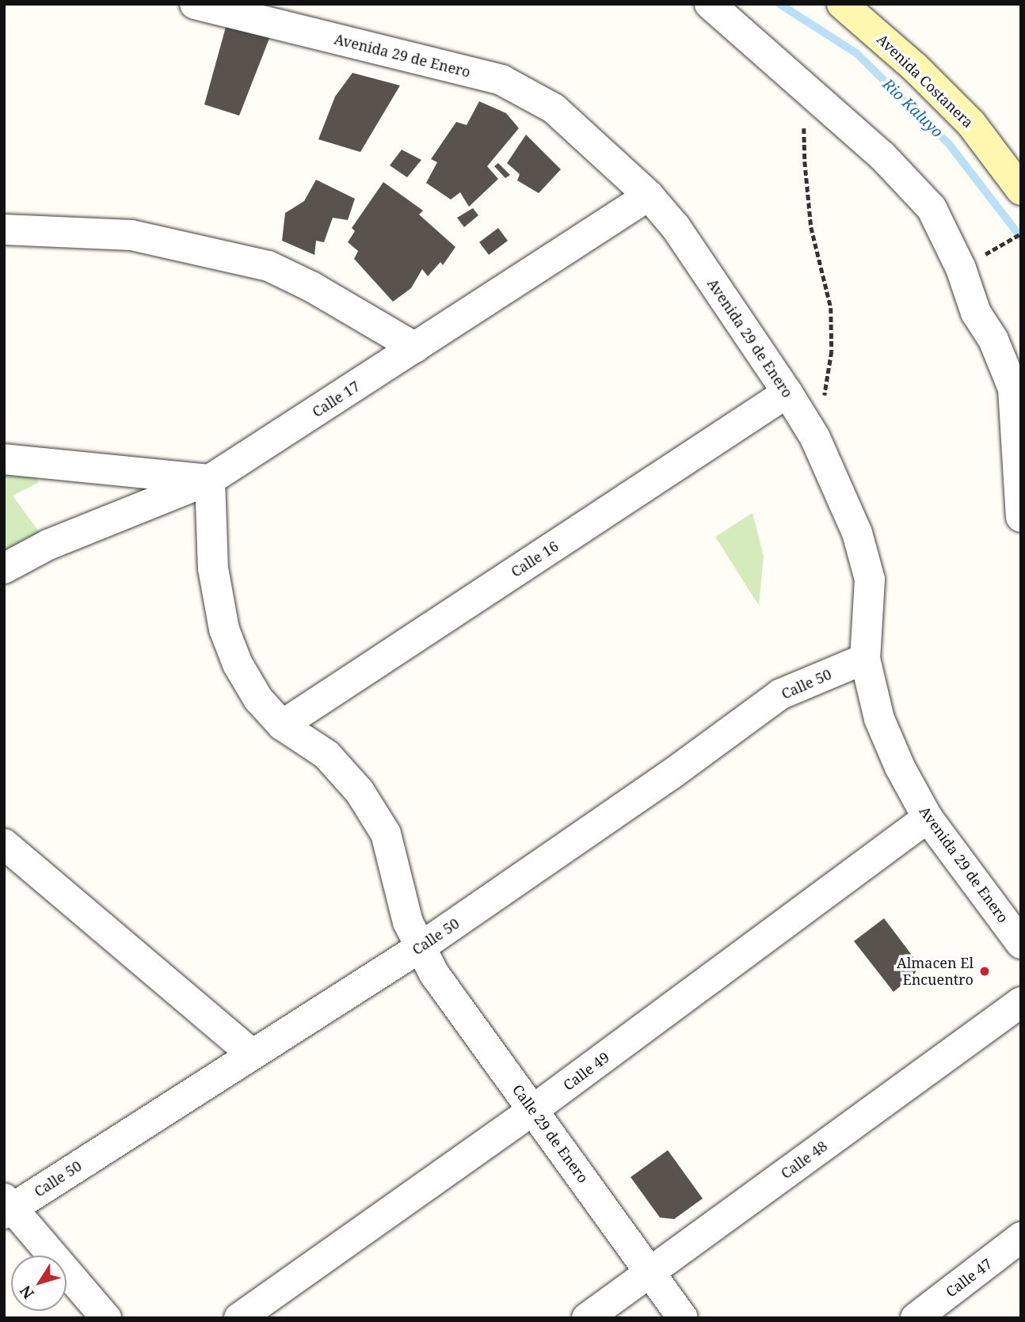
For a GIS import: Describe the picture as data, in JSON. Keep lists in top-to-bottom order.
{
  "streets": {
    "main road": ["Avenida Costanera"],
    "street": [
      "Avenida 29 de Enero",
      "Calle 17",
      "Calle 16",
      "Calle 50",
      "Calle 49",
      "Calle 29 de Enero",
      "Calle 48",
      "Calle 47"
    ]
  },
  "crossings": [
    ["Avenida 29 de Enero", "Calle 17"],
    ["Avenida 29 de Enero", "Calle 16"],
    ["Avenida 29 de Enero", "Calle 50"],
    ["Avenida 29 de Enero", "Calle 49"],
    ["Calle 17", "Calle 29 de Enero"],
    ["Calle 16", "Calle 29 de Enero"],
    ["Calle 50", "Calle 29 de Enero"],
    ["Calle 49", "Calle 29 de Enero"],
    ["Calle 29 de Enero", "Calle 48"]
  ],
  "water": ["Rio Kaluyo"],
  "places": ["Almacen El Encuentro"],
  "north": "bottom left"
}
